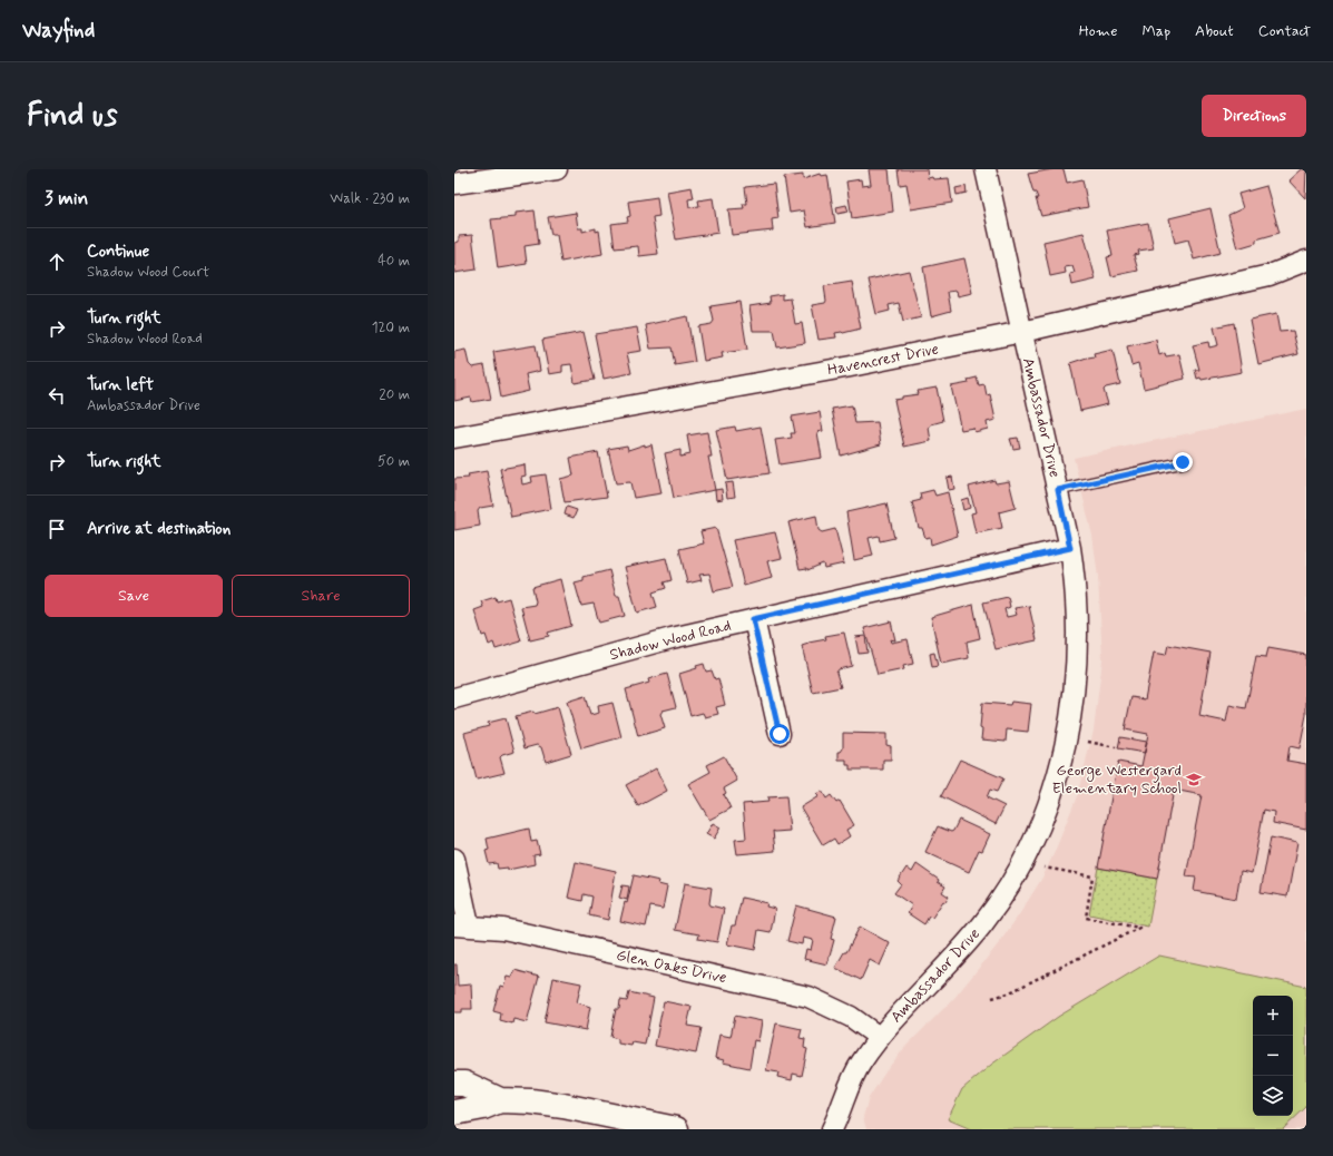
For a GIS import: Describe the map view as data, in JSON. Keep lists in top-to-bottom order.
{
  "streets": {
    "street": [
      "Havencrest Drive",
      "Ambassador Drive",
      "Shadow Wood Road",
      "Glen Oaks Drive"
    ]
  },
  "crossings": [
    ["Havencrest Drive", "Ambassador Drive"],
    ["Ambassador Drive", "Shadow Wood Road"],
    ["Ambassador Drive", "Glen Oaks Drive"]
  ],
  "places": {
    "school or university": ["George Westergard Elementary School"]
  },
  "page": {
    "header": "Wayfind",
    "nav": [
      "Home",
      "Map",
      "About",
      "Contact"
    ],
    "buttons": [
      "Directions",
      ["Save", "Share"]
    ],
    "title": "Find us",
    "heading": ["3 min", "Walk · 230 m"],
    "list": [
      ["Continue", "Shadow Wood Court", "40 m"],
      ["Turn right", "Shadow Wood Road", "120 m"],
      ["Turn left", "Ambassador Drive", "20 m"],
      ["Turn right", "50 m"],
      "Arrive at destination"
    ],
    "map_buttons": ["+", "−"]
  }
}
